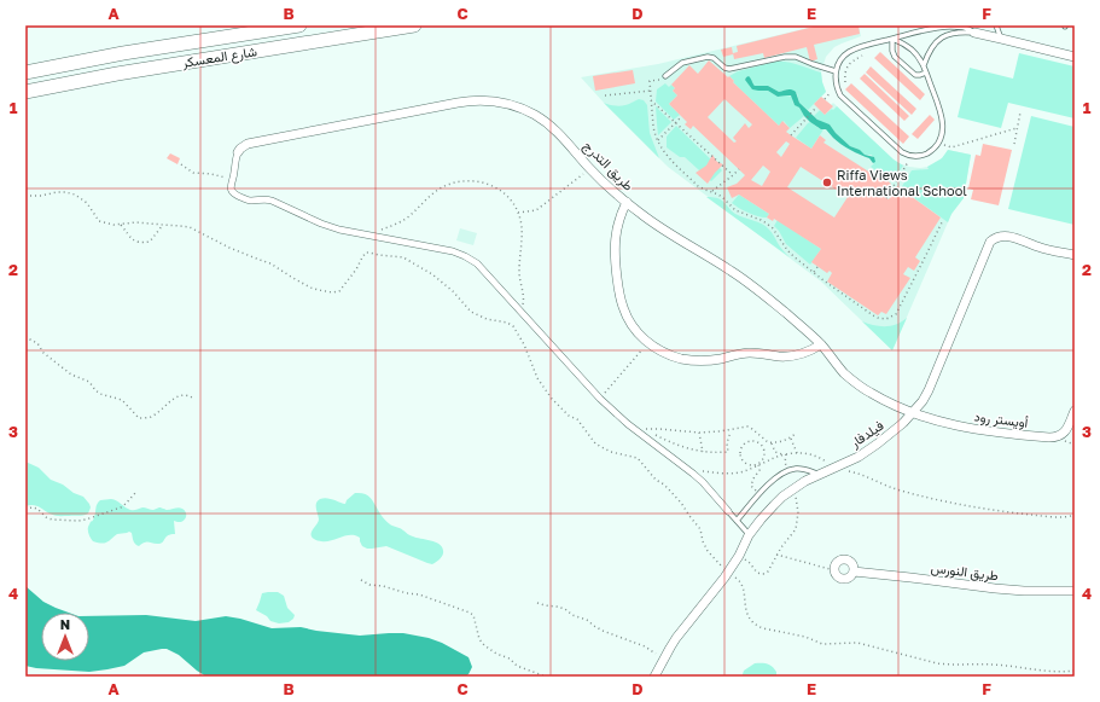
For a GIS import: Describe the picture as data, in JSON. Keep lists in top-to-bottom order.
{
  "streets": {
    "main road": ["شارع المعسكر"],
    "street": [
      "طريق التدرج",
      "أويستر رود",
      "فيلدفار",
      "طريق النورس"
    ]
  },
  "crossings": [
    ["طريق التدرج", "أويستر رود"],
    ["طريق التدرج", "فيلدفار"],
    ["أويستر رود", "فيلدفار"]
  ],
  "places": ["Riffa Views International School"],
  "north": "top",
  "grid": {
    "columns": [
      "A",
      "B",
      "C",
      "D",
      "E",
      "F"
    ],
    "rows": [
      "1",
      "2",
      "3",
      "4"
    ]
  }
}
